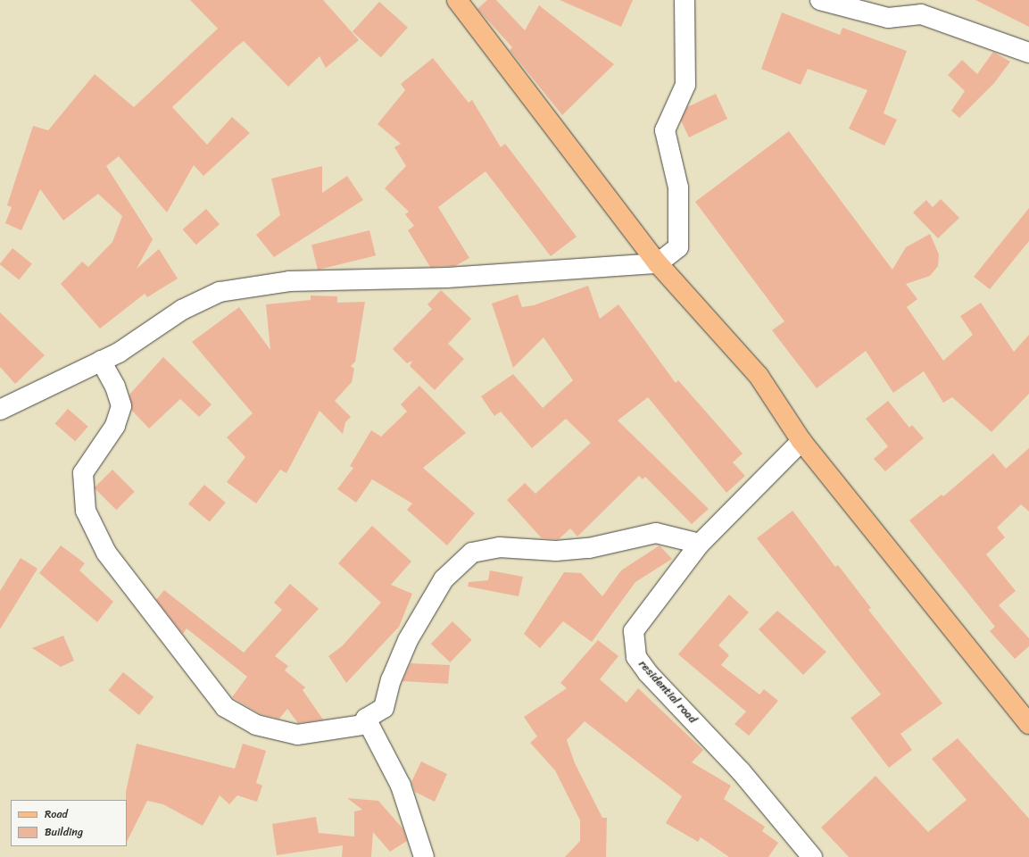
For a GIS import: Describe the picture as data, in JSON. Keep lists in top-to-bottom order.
{
  "streets": {
    "street": ["residential road"]
  },
  "legend": ["Road", "Building"]
}
